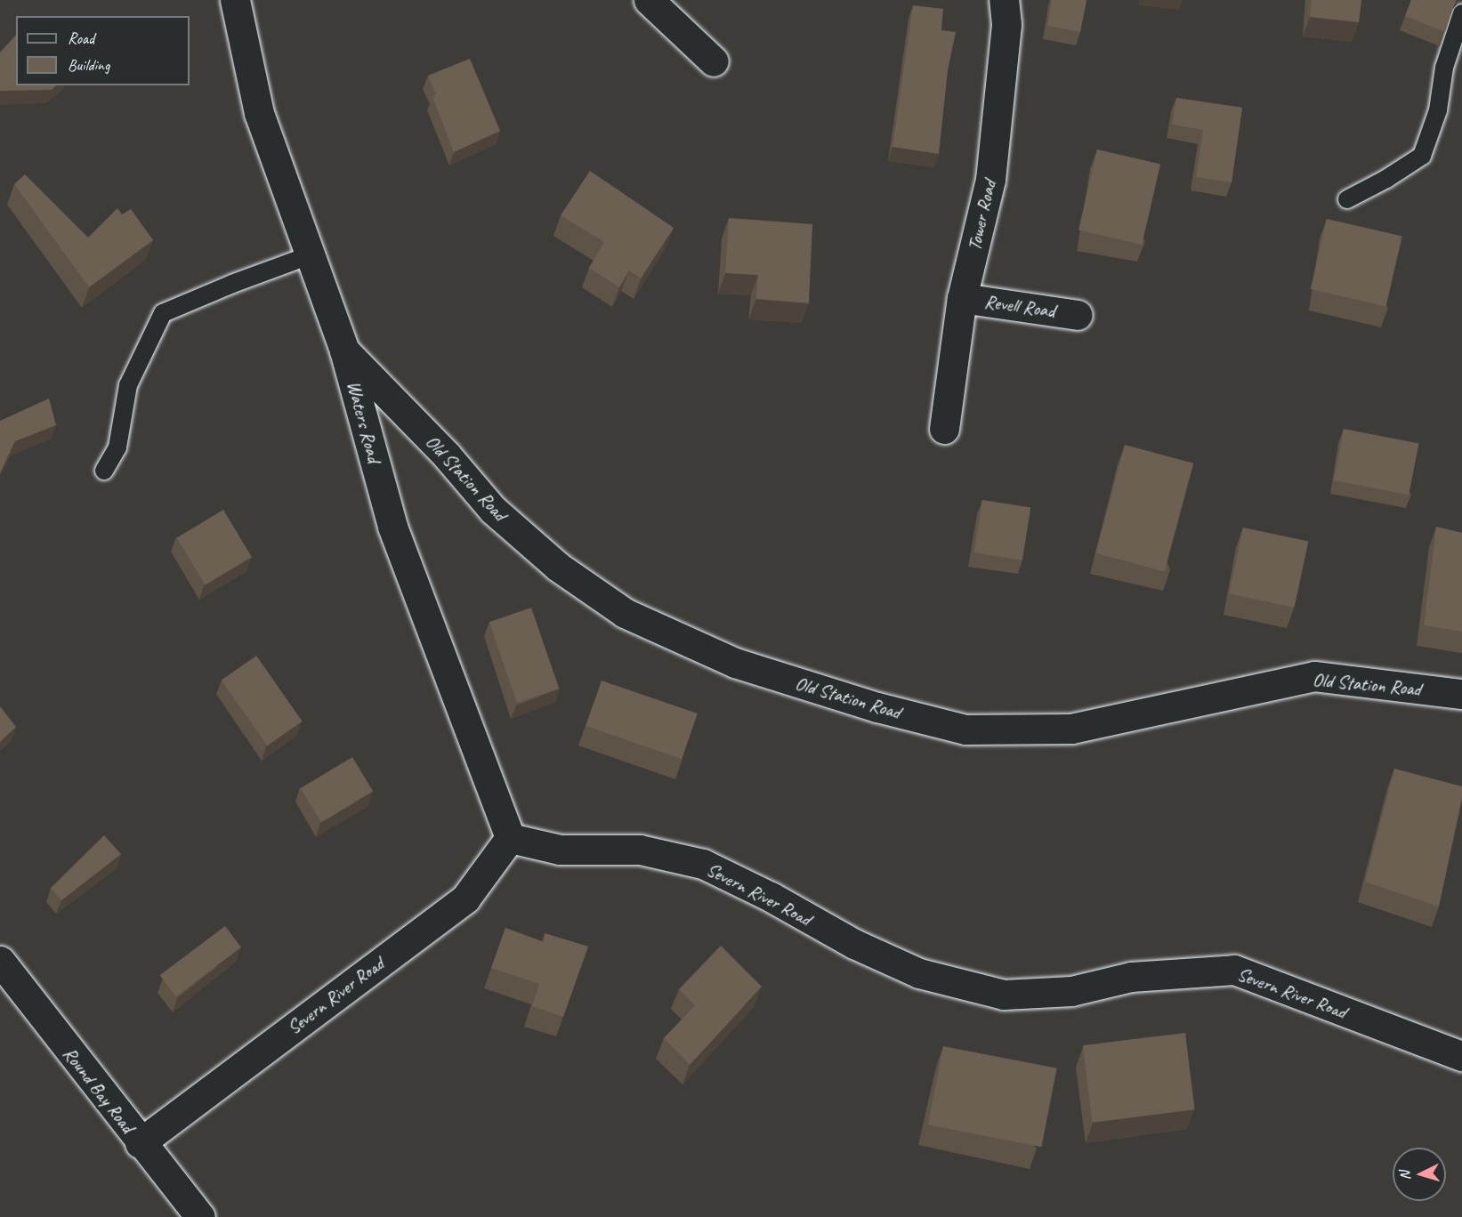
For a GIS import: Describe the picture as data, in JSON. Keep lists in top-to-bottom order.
{
  "streets": {
    "street": [
      "Tower Road",
      "Revell Road",
      "Waters Road",
      "Old Station Road",
      "Severn River Road",
      "Round Bay Road"
    ]
  },
  "crossings": [
    ["Tower Road", "Revell Road"],
    ["Waters Road", "Old Station Road"],
    ["Waters Road", "Severn River Road"],
    ["Severn River Road", "Round Bay Road"]
  ],
  "legend": ["Road", "Building"],
  "north": "left"
}
